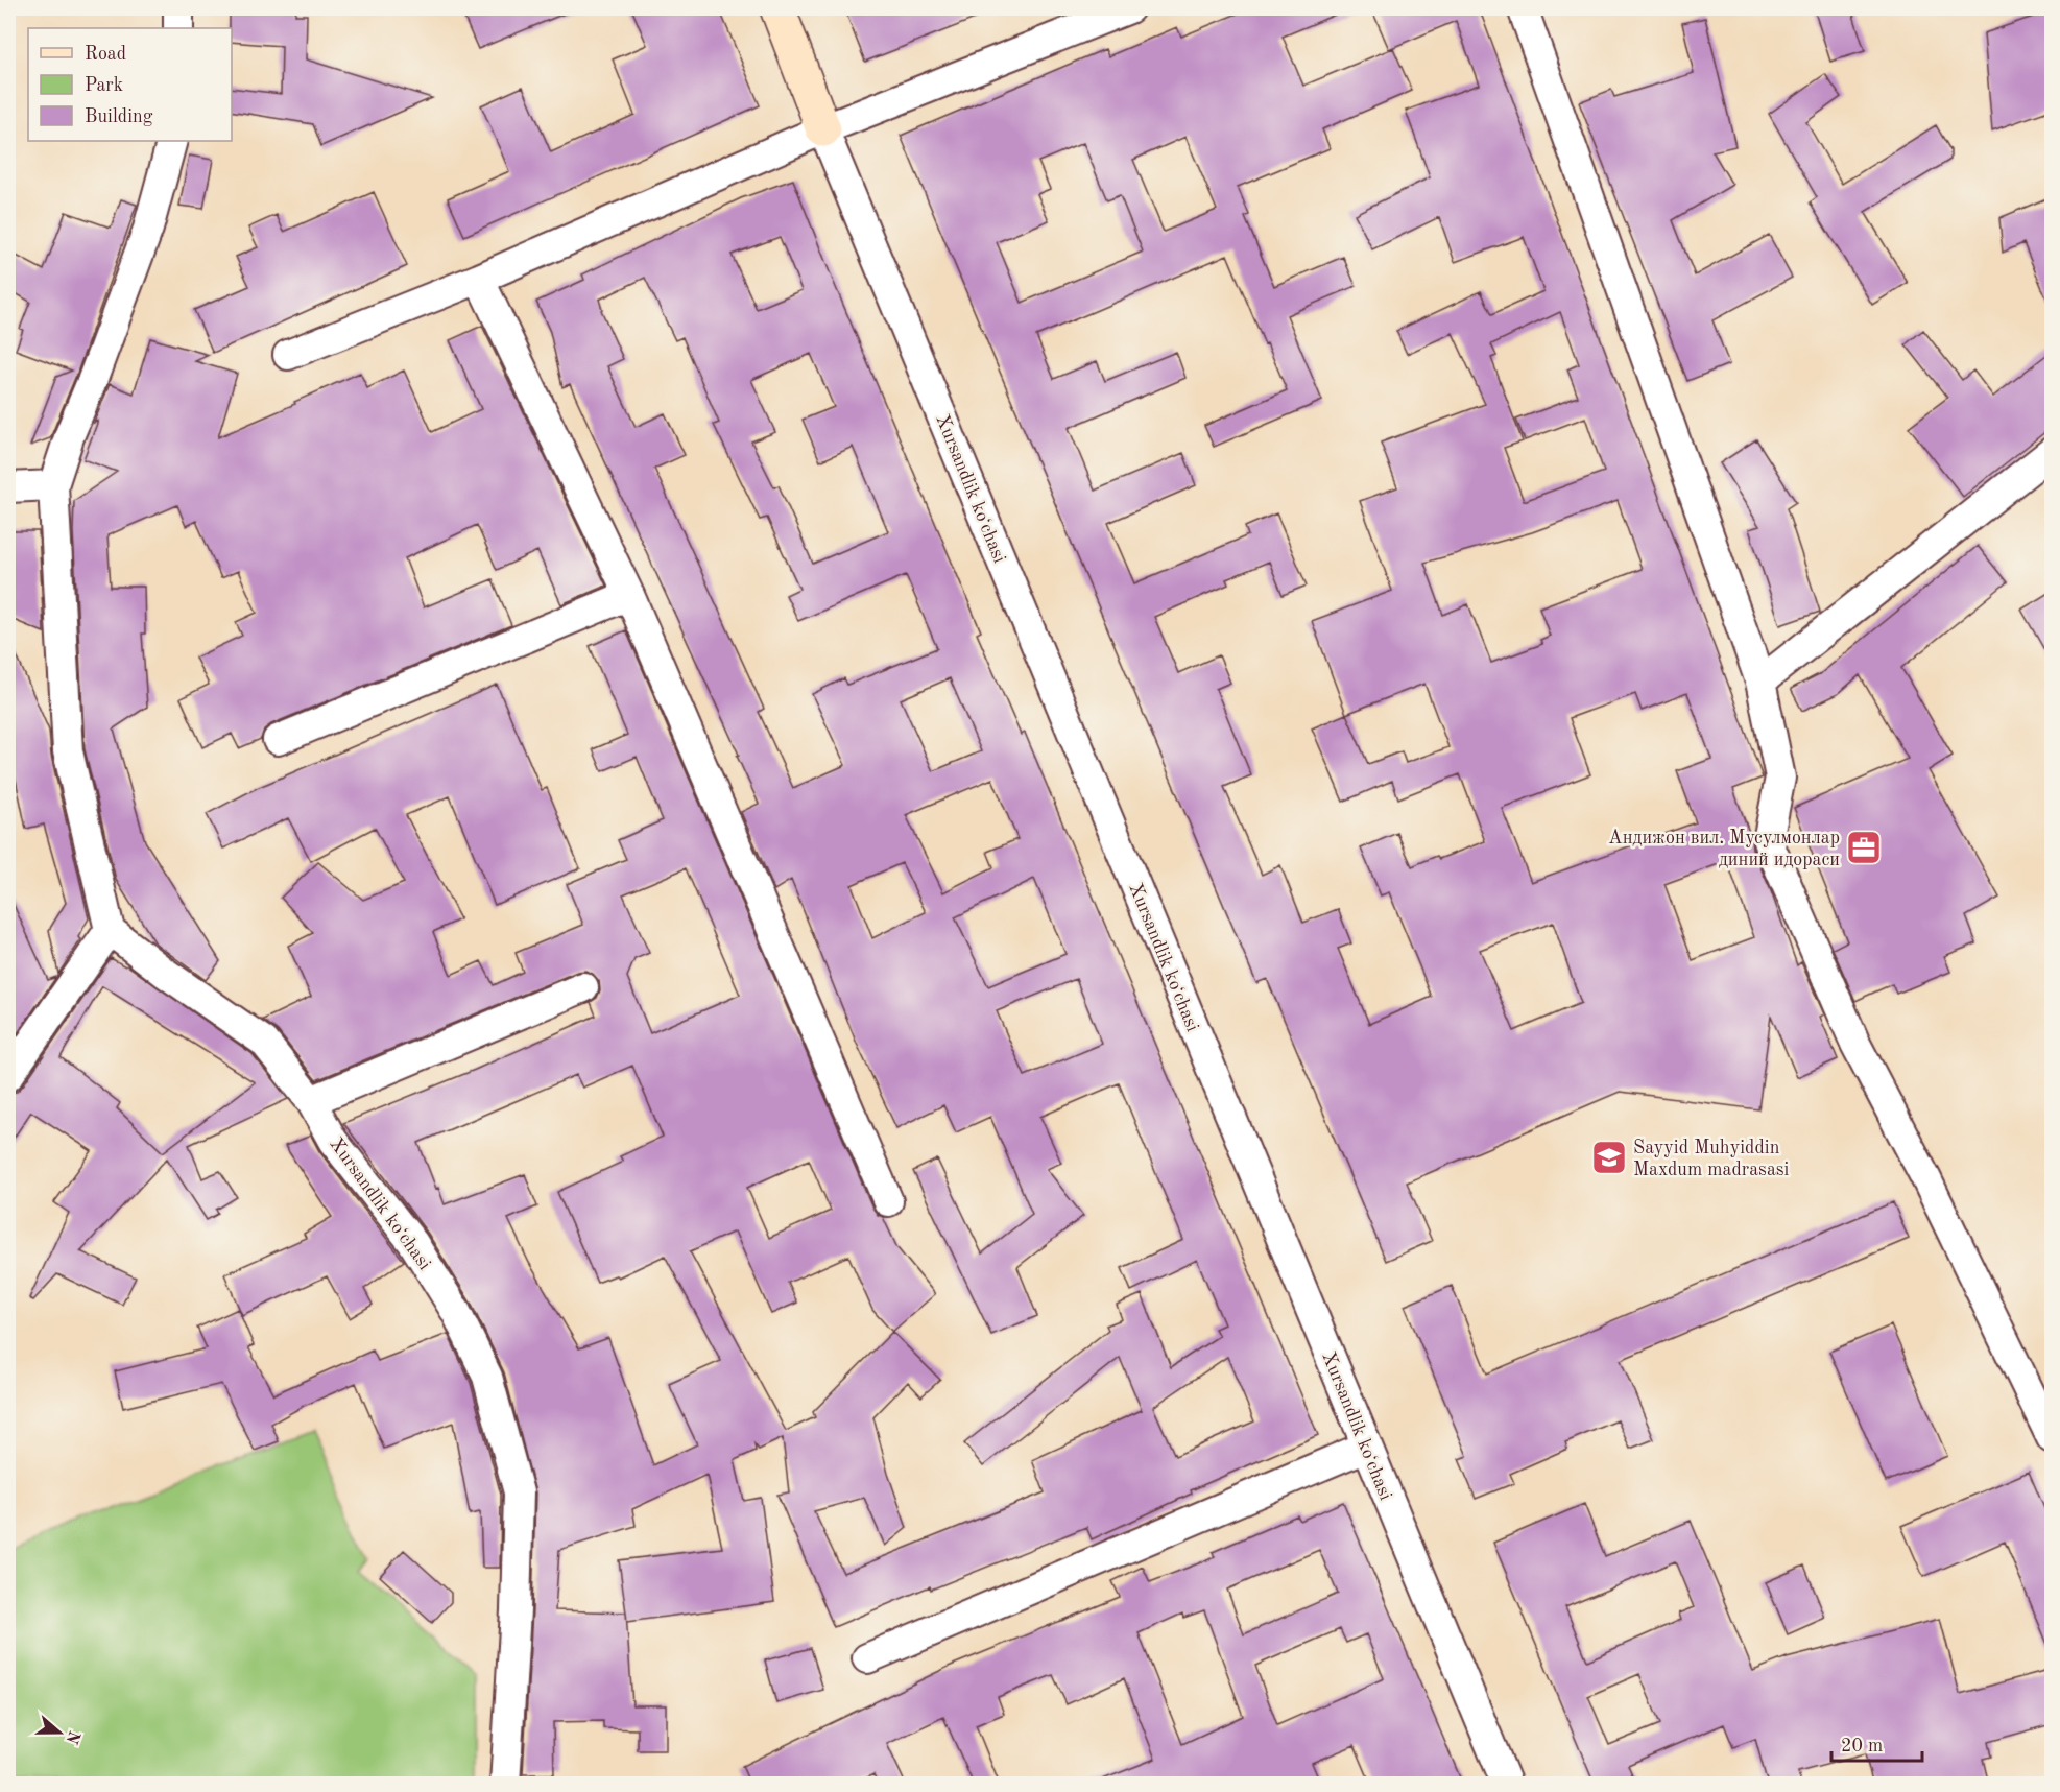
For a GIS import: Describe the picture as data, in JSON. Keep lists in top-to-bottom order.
{
  "streets": {
    "street": ["Xursandlik koʻchasi"]
  },
  "places": {
    "office": ["Андижон вил. Мусулмонлар диний идораси"],
    "school or university": ["Sayyid Muhyiddin Maxdum madrasasi"]
  },
  "legend": ["Road", "Park", "Building"],
  "scale_bar": "20 m",
  "north": "right"
}
